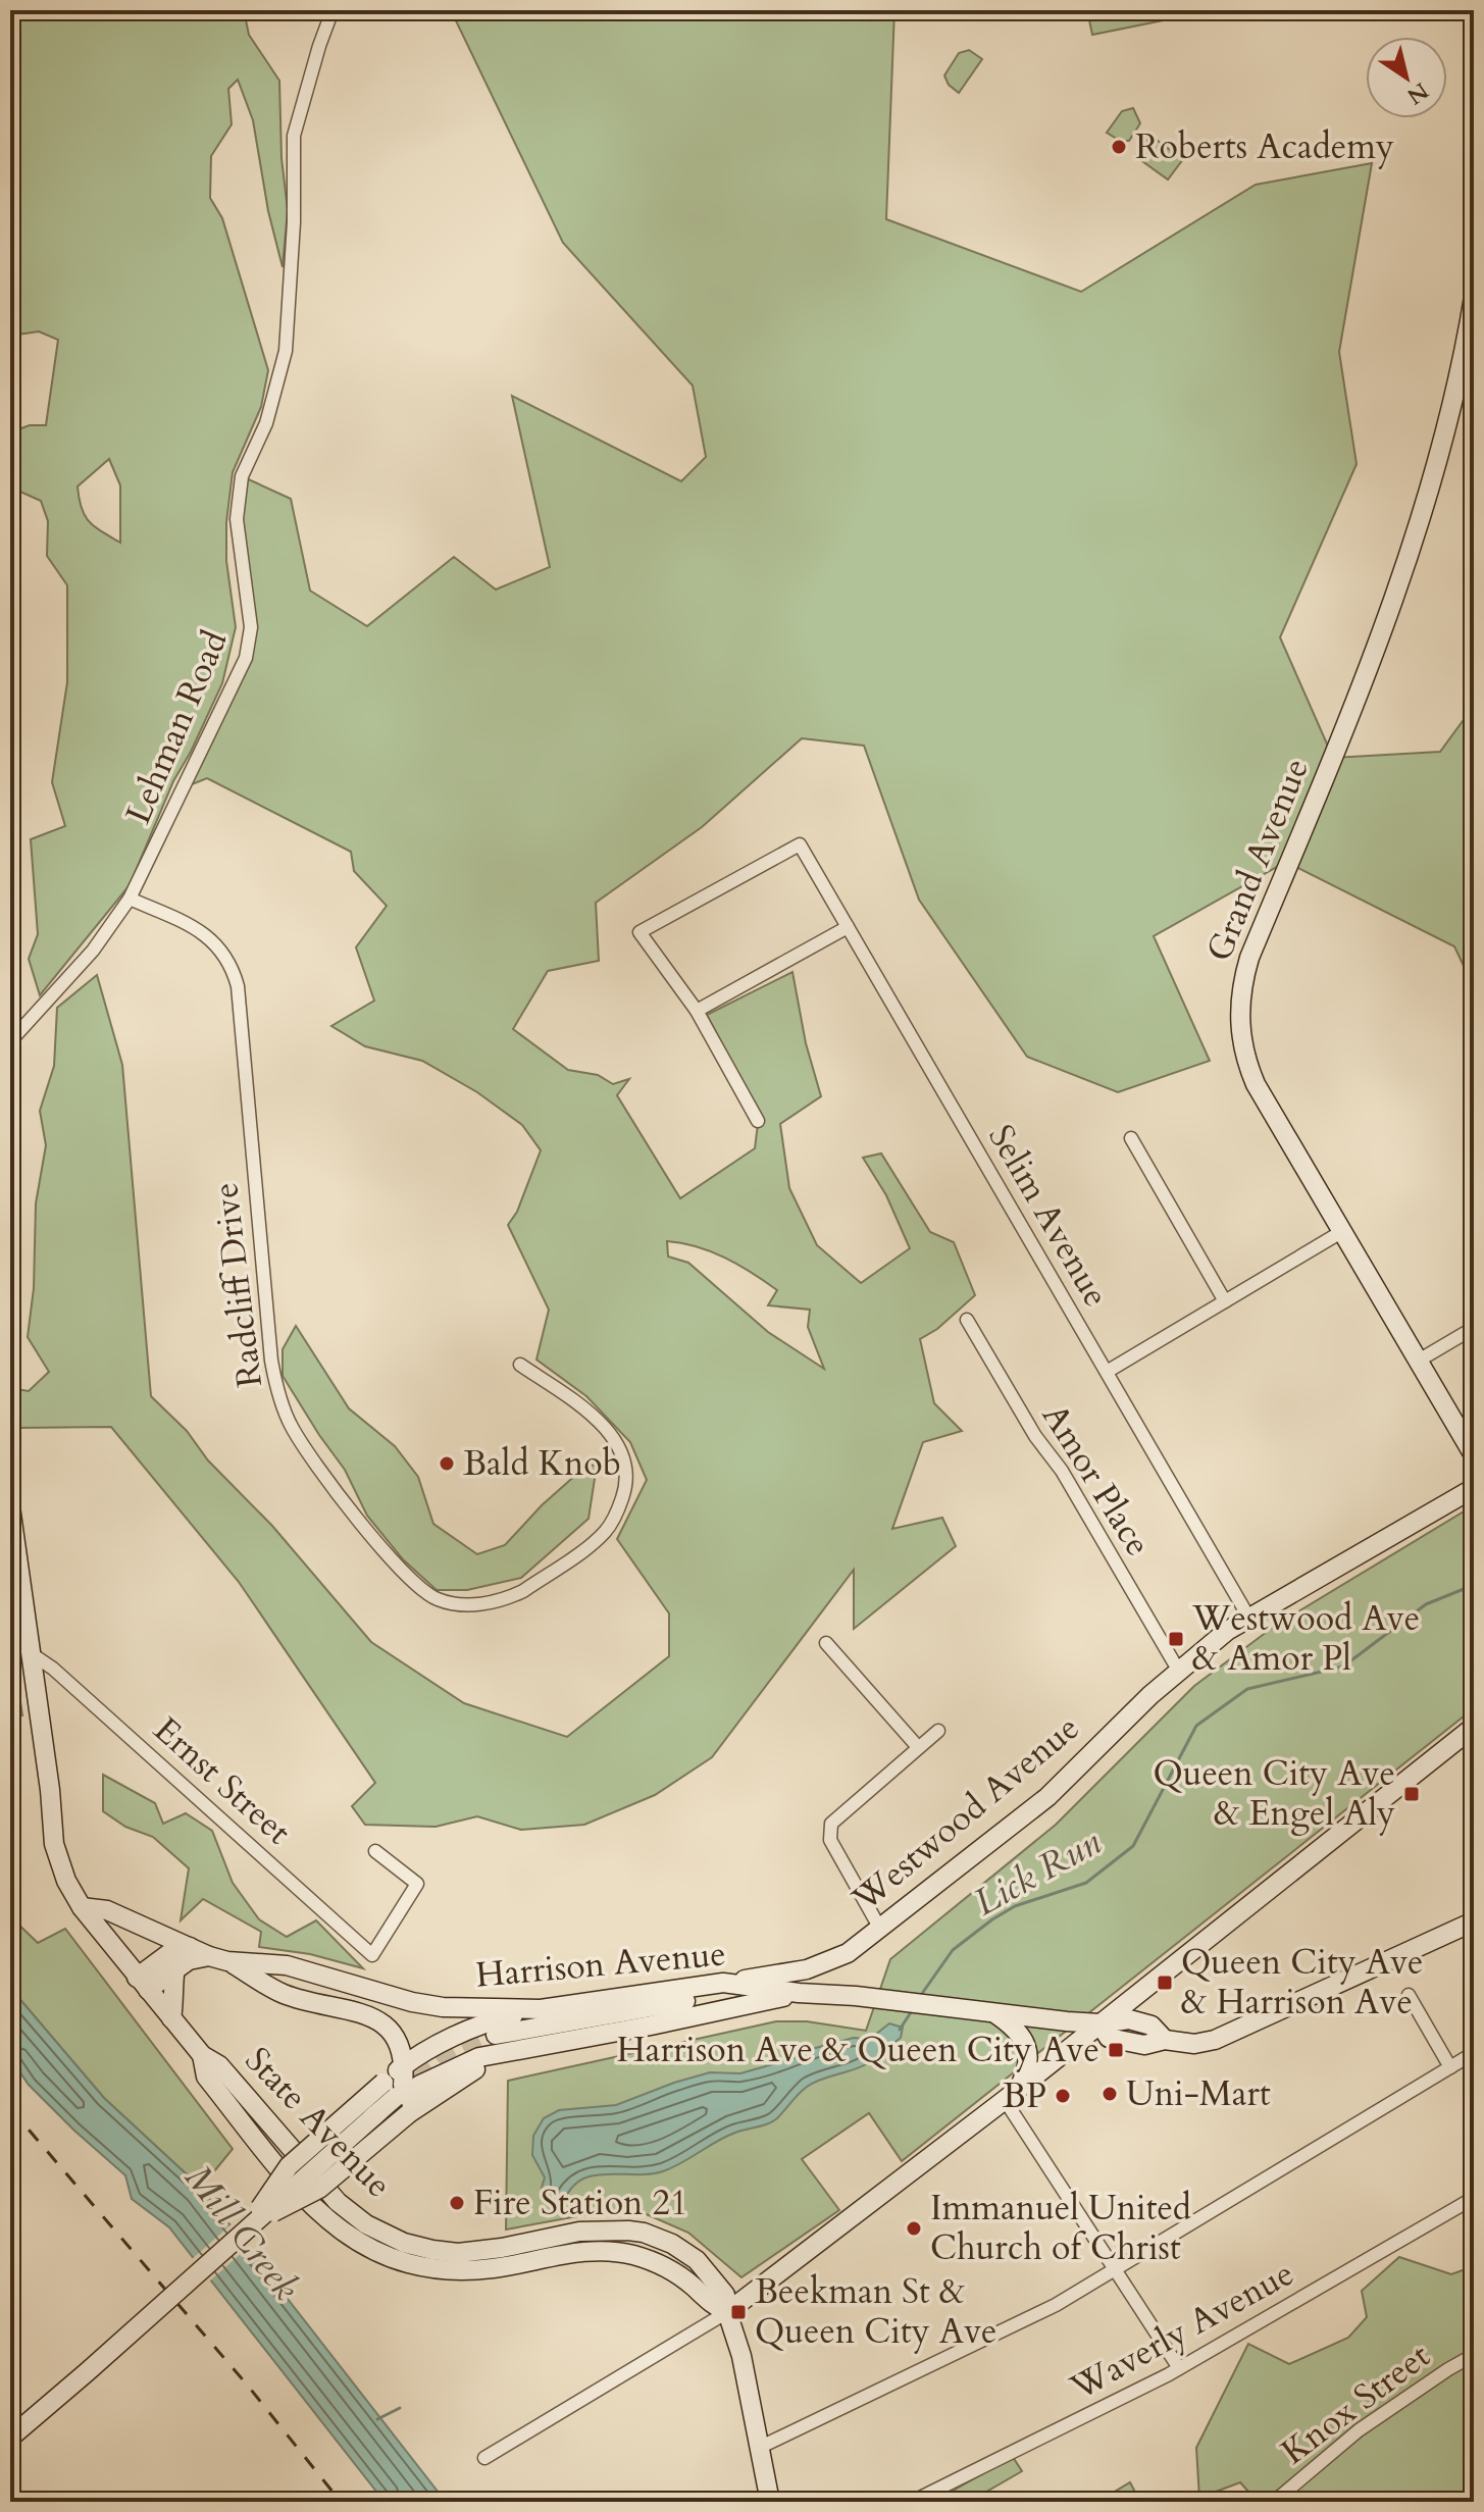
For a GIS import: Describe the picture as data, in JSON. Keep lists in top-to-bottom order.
{
  "streets": {
    "main road": [
      "Grand Avenue",
      "Westwood Avenue",
      "Harrison Avenue",
      "State Avenue"
    ],
    "street": [
      "Lehman Road",
      "Selim Avenue",
      "Radcliff Drive",
      "Amor Place",
      "Ernst Street",
      "Waverly Avenue",
      "Knox Street"
    ]
  },
  "crossings": [
    ["Lehman Road", "Radcliff Drive"],
    ["Selim Avenue", "Westwood Avenue"],
    ["Amor Place", "Westwood Avenue"],
    ["Ernst Street", "State Avenue"],
    ["Westwood Avenue", "Harrison Avenue"],
    ["Harrison Avenue", "State Avenue"]
  ],
  "water": ["Lick Run", "Mill Creek"],
  "places": {
    "other": [
      "Roberts Academy",
      "Bald Knob",
      "Uni-Mart",
      "BP",
      "Fire Station 21",
      "Immanuel United Church of Christ"
    ],
    "transit": [
      "Westwood Ave & Amor Pl",
      "Queen City Ave & Engel Aly",
      "Queen City Ave & Harrison Ave",
      "Harrison Ave & Queen City Ave",
      "Beekman St & Queen City Ave"
    ]
  },
  "north": "bottom right"
}
